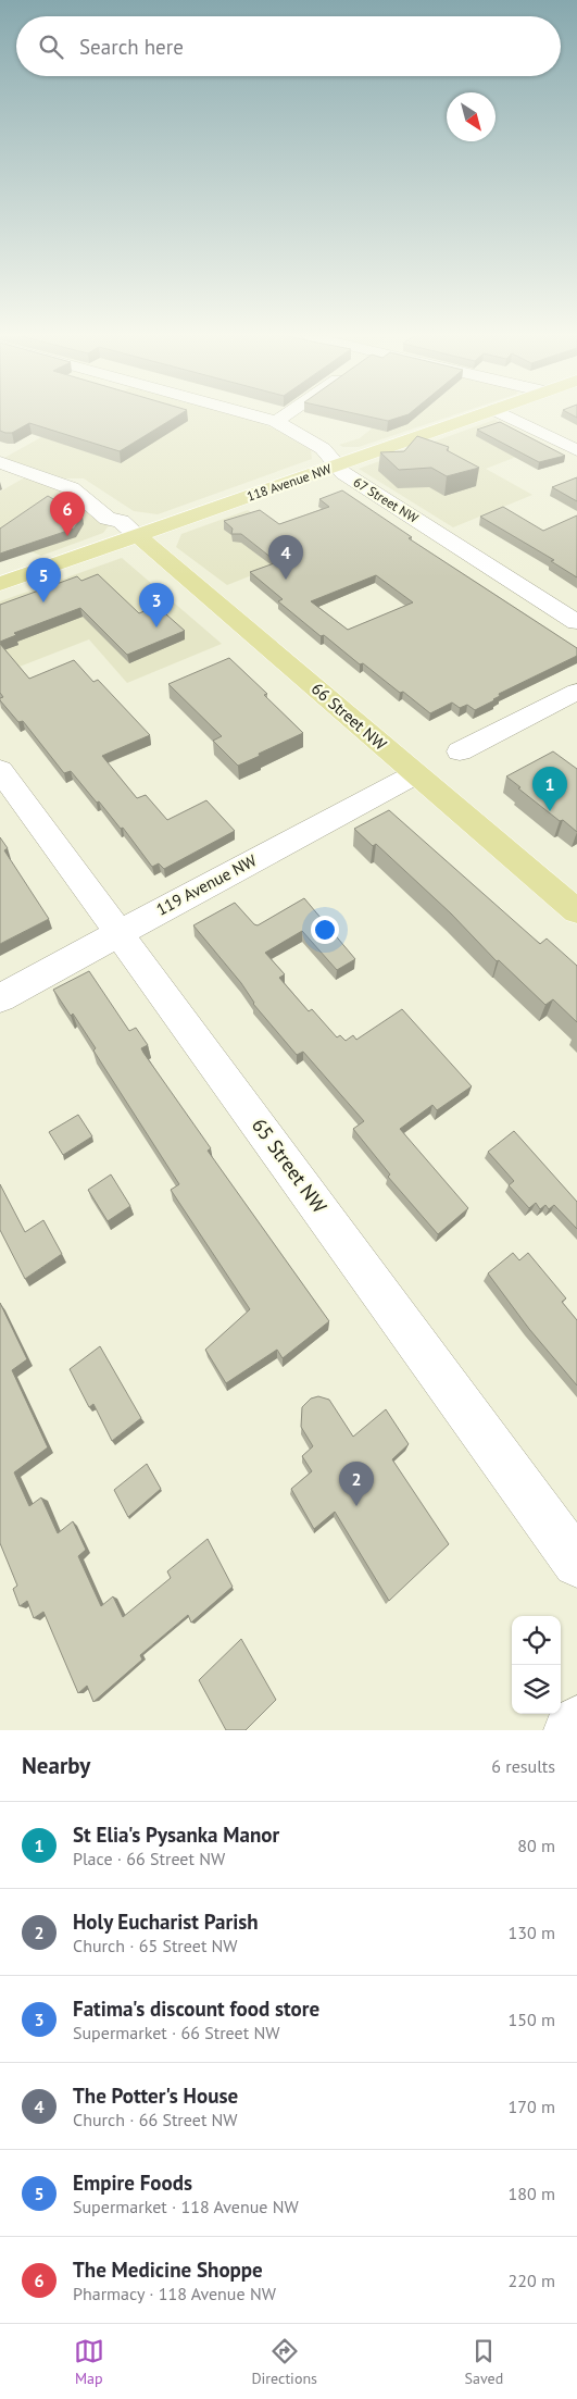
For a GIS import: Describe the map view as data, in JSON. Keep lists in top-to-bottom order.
{
  "streets": {
    "main road": ["118 Avenue NW", "66 Street NW"],
    "street": ["67 Street NW", "119 Avenue NW", "65 Street NW"]
  },
  "crossings": [
    ["118 Avenue NW", "67 Street NW"],
    ["118 Avenue NW", "66 Street NW"],
    ["66 Street NW", "119 Avenue NW"],
    ["119 Avenue NW", "65 Street NW"]
  ],
  "north": "bottom right",
  "page": {
    "search": "Search here",
    "pins": [
      "6",
      "4",
      "5",
      "3",
      "1",
      "2"
    ],
    "heading": ["Nearby", "6 results"],
    "list": [
      {
        "mark": "1",
        "name": "St Elia's Pysanka Manor",
        "note": "Place · 66 Street NW",
        "value": "80 m"
      },
      {
        "mark": "2",
        "name": "Holy Eucharist Parish",
        "note": "Church · 65 Street NW",
        "value": "130 m"
      },
      {
        "mark": "3",
        "name": "Fatima's discount food store",
        "note": "Supermarket · 66 Street NW",
        "value": "150 m"
      },
      {
        "mark": "4",
        "name": "The Potter's House",
        "note": "Church · 66 Street NW",
        "value": "170 m"
      },
      {
        "mark": "5",
        "name": "Empire Foods",
        "note": "Supermarket · 118 Avenue NW",
        "value": "180 m"
      },
      {
        "mark": "6",
        "name": "The Medicine Shoppe",
        "note": "Pharmacy · 118 Avenue NW",
        "value": "220 m"
      }
    ],
    "nav": ["Map", "Directions", "Saved"]
  }
}
